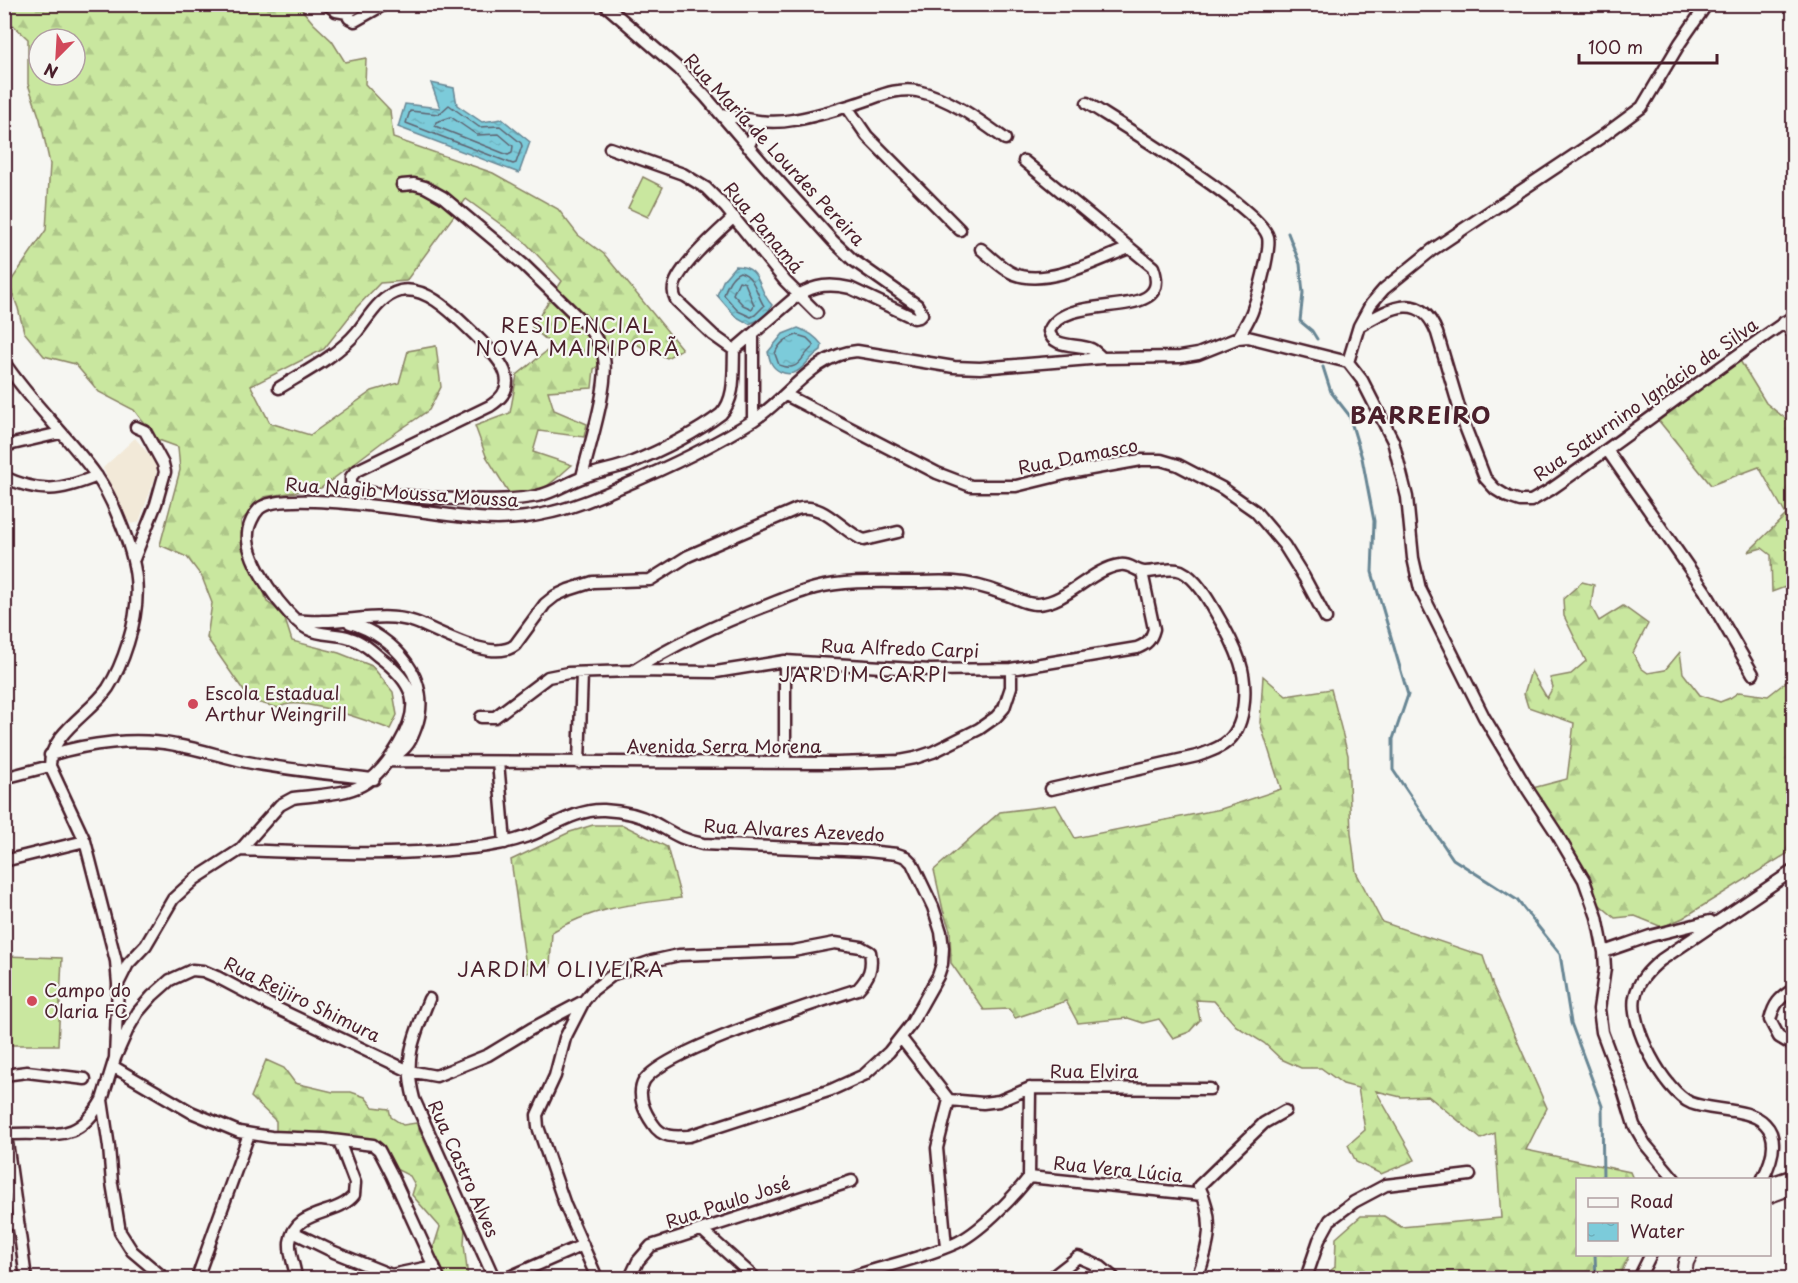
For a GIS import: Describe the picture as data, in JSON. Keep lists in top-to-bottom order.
{
  "streets": {
    "street": [
      "Rua Maria de Lourdes Pereira",
      "Rua Panamá",
      "Rua Saturnino Ignácio da Silva",
      "Rua Damasco",
      "Rua Nagib Moussa Moussa",
      "Rua Alfredo Carpi",
      "Avenida Serra Morena",
      "Rua Alvares Azevedo",
      "Rua Reijiro Shimura",
      "Rua Elvira",
      "Rua Castro Alves",
      "Rua Vera Lúcia",
      "Rua Paulo José"
    ]
  },
  "crossings": [
    ["Rua Maria de Lourdes Pereira", "Rua Panamá"],
    ["Rua Damasco", "Rua Nagib Moussa Moussa"],
    ["Rua Nagib Moussa Moussa", "Avenida Serra Morena"],
    ["Rua Nagib Moussa Moussa", "Rua Alvares Azevedo"],
    ["Rua Alfredo Carpi", "Avenida Serra Morena"],
    ["Rua Reijiro Shimura", "Rua Castro Alves"],
    ["Rua Elvira", "Rua Vera Lúcia"]
  ],
  "districts": [
    "RESIDENCIAL NOVA MAIRIPORÃ",
    "BARREIRO",
    "JARDIM CARPI",
    "JARDIM OLIVEIRA"
  ],
  "places": ["Escola Estadual Arthur Weingrill", "Campo do Olaria FC"],
  "legend": ["Road", "Water"],
  "scale_bar": "100 m",
  "north": "bottom left"
}
